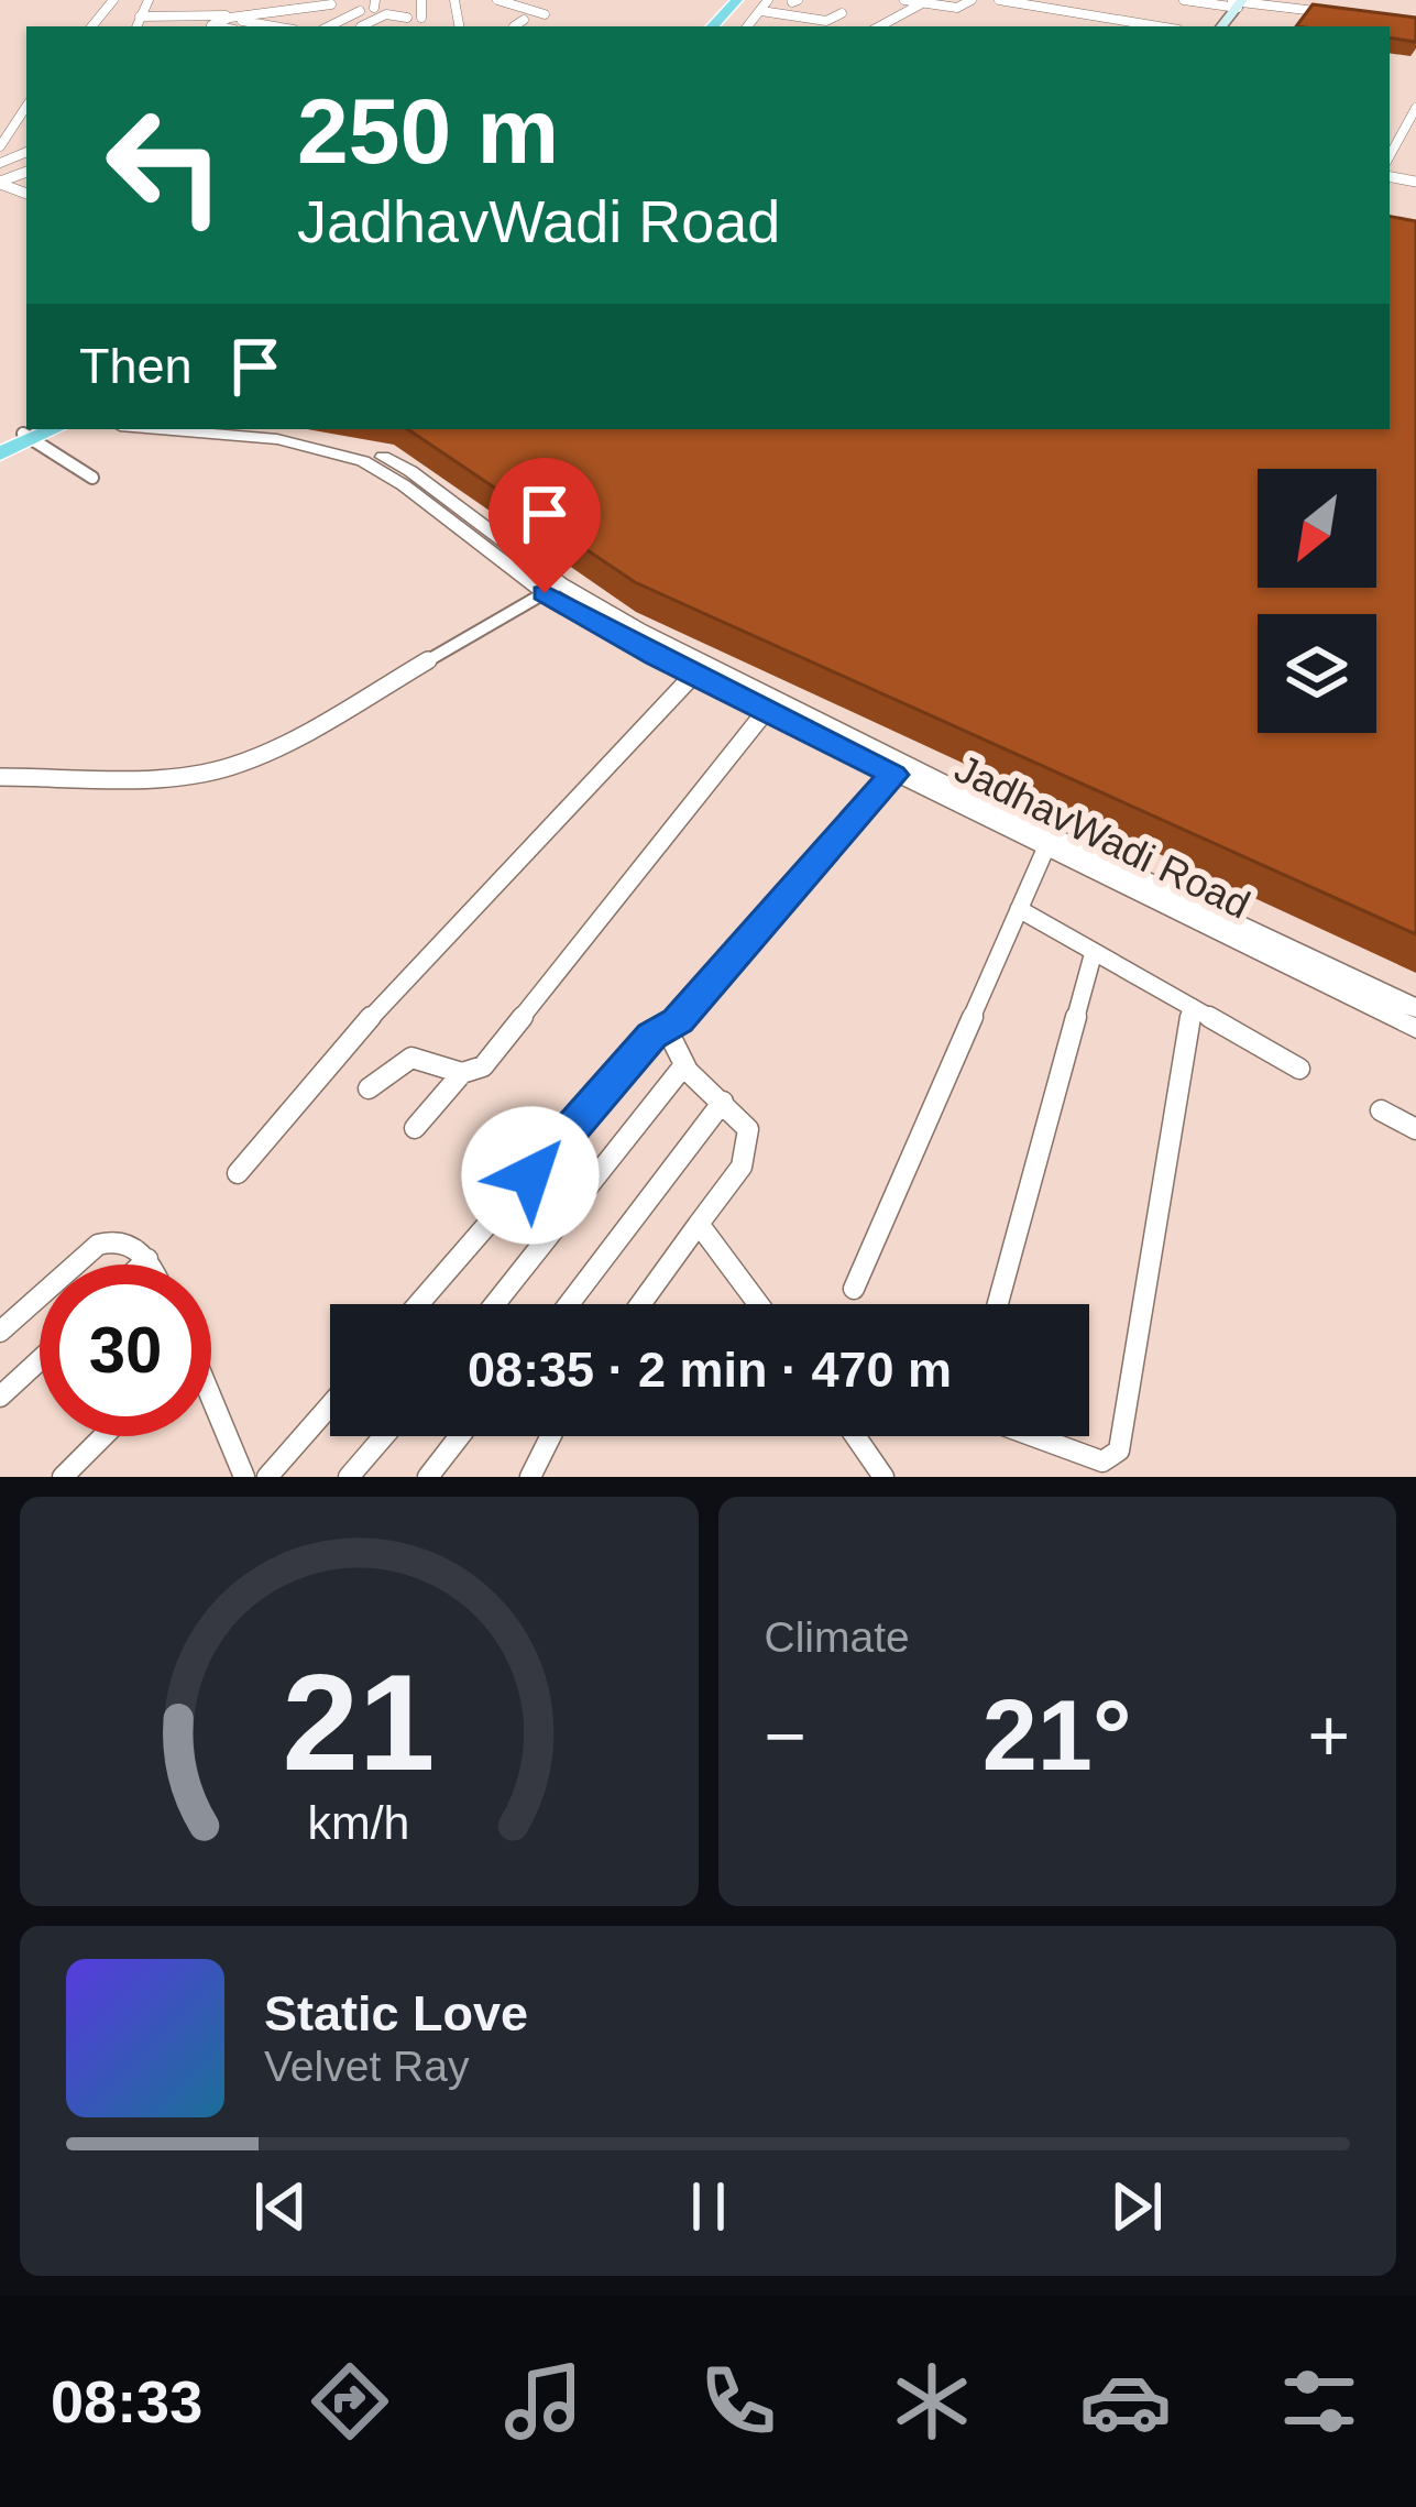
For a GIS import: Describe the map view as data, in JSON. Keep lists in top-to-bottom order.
{
  "streets": {
    "street": ["JadhavWadi Road"]
  },
  "north": "bottom left",
  "page": {
    "turn": ["250 m", "JadhavWadi Road"],
    "then": "Then",
    "limit": "30",
    "trip": "08:35 · 2 min · 470 m",
    "tile": "Climate",
    "heat": ["−", "21°", "+"],
    "song": ["Static Love", "Velvet Ray"],
    "tabs": "08:33",
    "gauge": ["21", "km/h"]
  }
}
